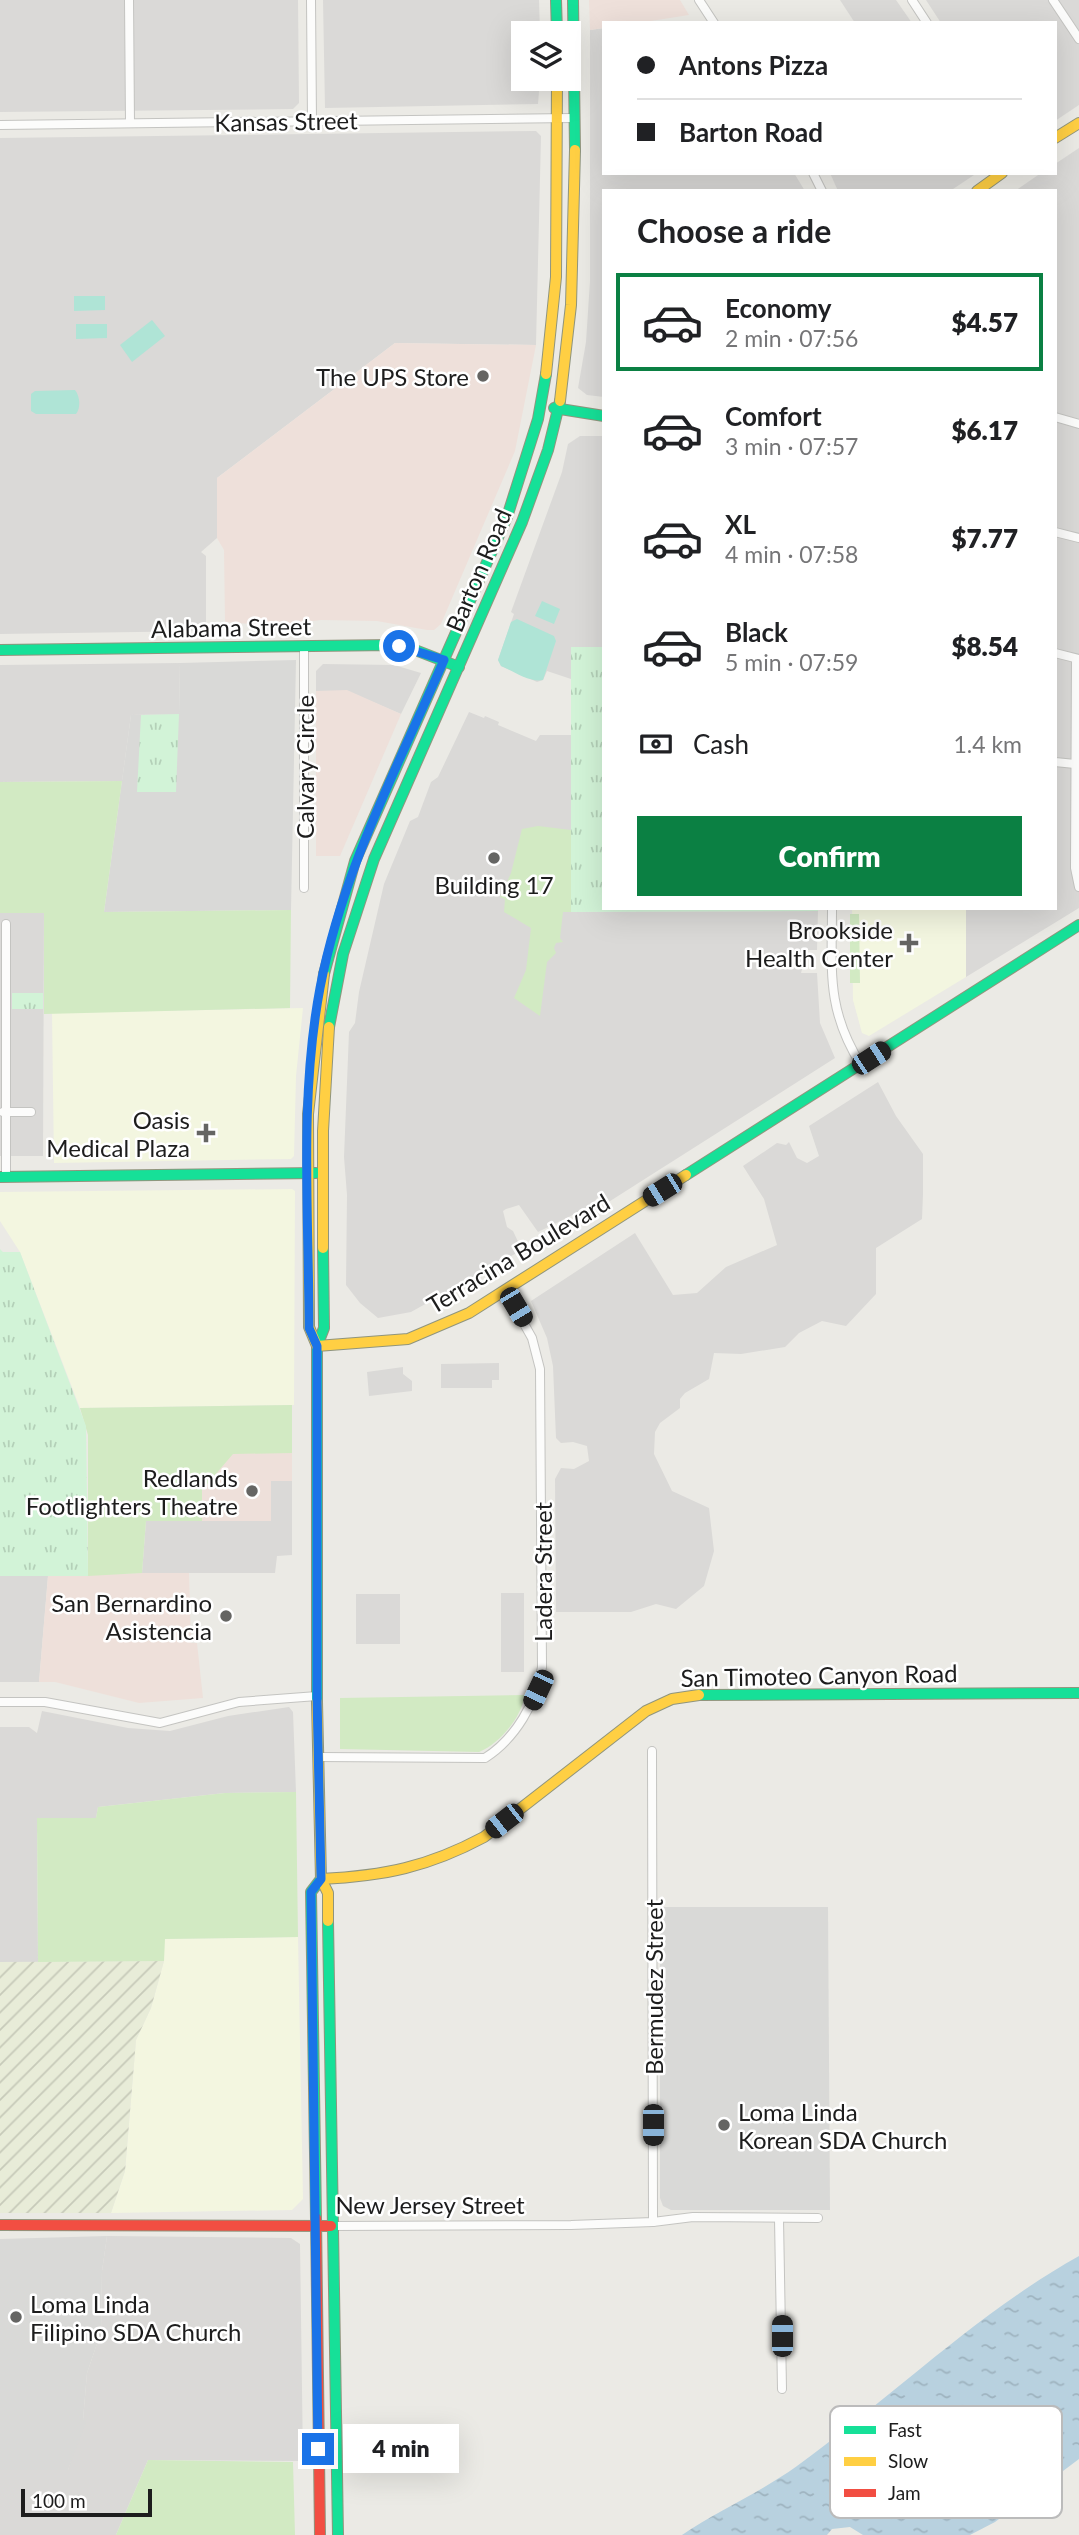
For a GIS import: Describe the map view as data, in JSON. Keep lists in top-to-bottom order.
{
  "streets": {
    "main road": [
      "Barton Road",
      "Alabama Street",
      "Terracina Boulevard",
      "San Timoteo Canyon Road",
      "New Jersey Street"
    ],
    "street": [
      "Kansas Street",
      "Calvary Circle",
      "Ladera Street",
      "Bermudez Street"
    ]
  },
  "crossings": [
    ["Kansas Street", "Barton Road"],
    ["Barton Road", "Alabama Street"],
    ["Barton Road", "Terracina Boulevard"],
    ["Barton Road", "Ladera Street"],
    ["Barton Road", "San Timoteo Canyon Road"],
    ["Barton Road", "New Jersey Street"],
    ["Alabama Street", "Calvary Circle"],
    ["Terracina Boulevard", "Ladera Street"],
    ["Bermudez Street", "New Jersey Street"]
  ],
  "places": {
    "other": [
      "The UPS Store",
      "Building 17",
      "Redlands Footlighters Theatre",
      "San Bernardino Asistencia",
      "Loma Linda Korean SDA Church",
      "Loma Linda Filipino SDA Church"
    ],
    "health": ["Brookside Health Center", "Oasis Medical Plaza"]
  },
  "legend": ["Fast", "Slow", "Jam"],
  "scale_bar": "100 m",
  "page": {
    "banner": ["Antons Pizza", "Barton Road"],
    "heading": "Choose a ride",
    "list": [
      {
        "name": "Economy",
        "note": "2 min · 07:56",
        "value": "$4.57"
      },
      {
        "name": "Comfort",
        "note": "3 min · 07:57",
        "value": "$6.17"
      },
      {
        "name": "XL",
        "note": "4 min · 07:58",
        "value": "$7.77"
      },
      {
        "name": "Black",
        "note": "5 min · 07:59",
        "value": "$8.54"
      }
    ],
    "pay": ["Cash", "1.4 km"],
    "buttons": "Confirm",
    "bubble": "4 min",
    "scale": "100 m"
  }
}
